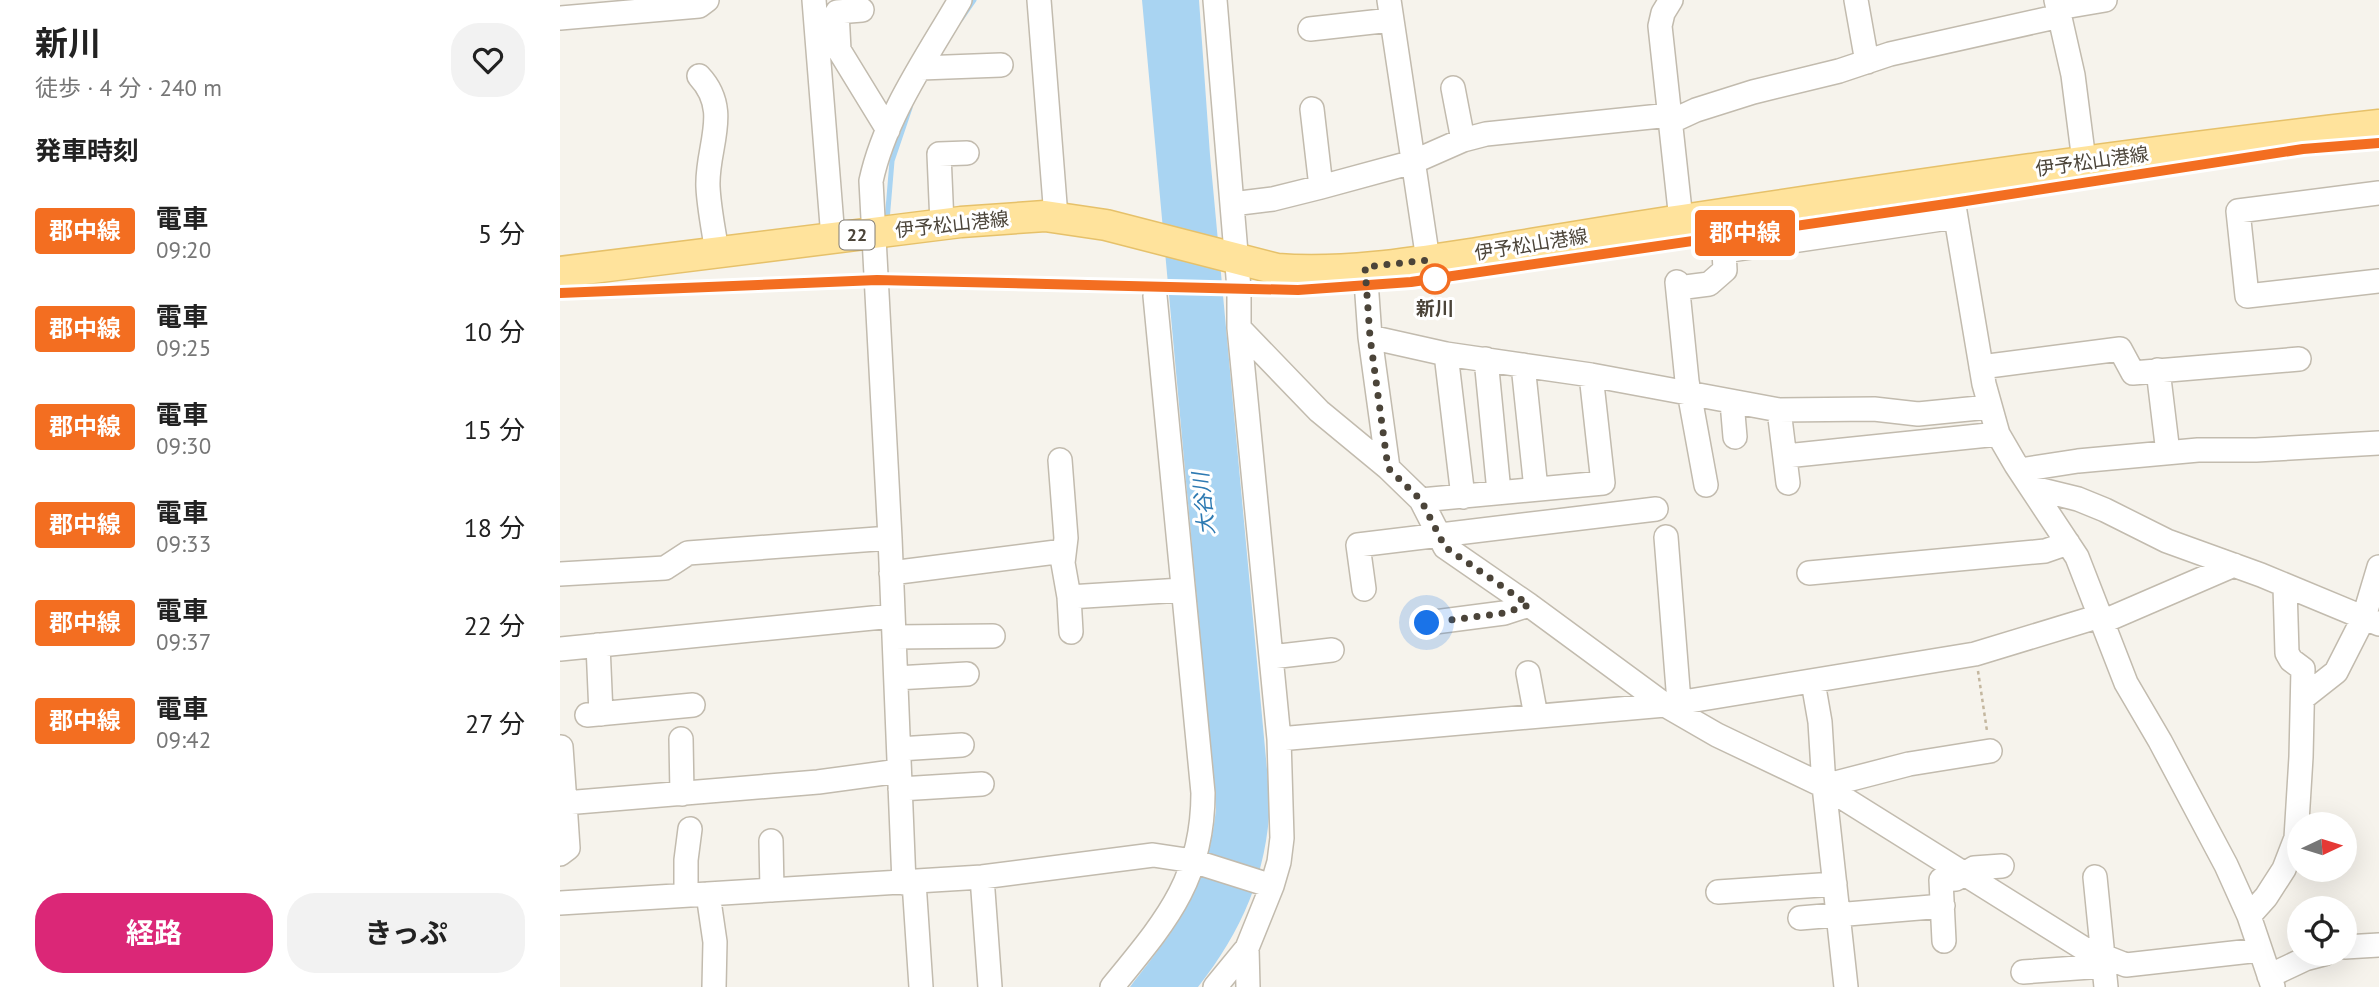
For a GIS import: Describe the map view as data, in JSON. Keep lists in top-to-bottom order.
{
  "streets": {
    "main road": ["伊予松山港線", "22"]
  },
  "water": ["大谷川"],
  "places": ["新川"],
  "north": "right",
  "page": {
    "heading": [
      ["新川", "徒歩 · 4 分 · 240 m"],
      "発車時刻"
    ],
    "on_map": "郡中線",
    "list": [
      {
        "mark": "郡中線",
        "name": "電車",
        "note": "09:20",
        "value": "5 分"
      },
      {
        "mark": "郡中線",
        "name": "電車",
        "note": "09:25",
        "value": "10 分"
      },
      {
        "mark": "郡中線",
        "name": "電車",
        "note": "09:30",
        "value": "15 分"
      },
      {
        "mark": "郡中線",
        "name": "電車",
        "note": "09:33",
        "value": "18 分"
      },
      {
        "mark": "郡中線",
        "name": "電車",
        "note": "09:37",
        "value": "22 分"
      },
      {
        "mark": "郡中線",
        "name": "電車",
        "note": "09:42",
        "value": "27 分"
      }
    ],
    "buttons": ["経路", "きっぷ"]
  }
}
